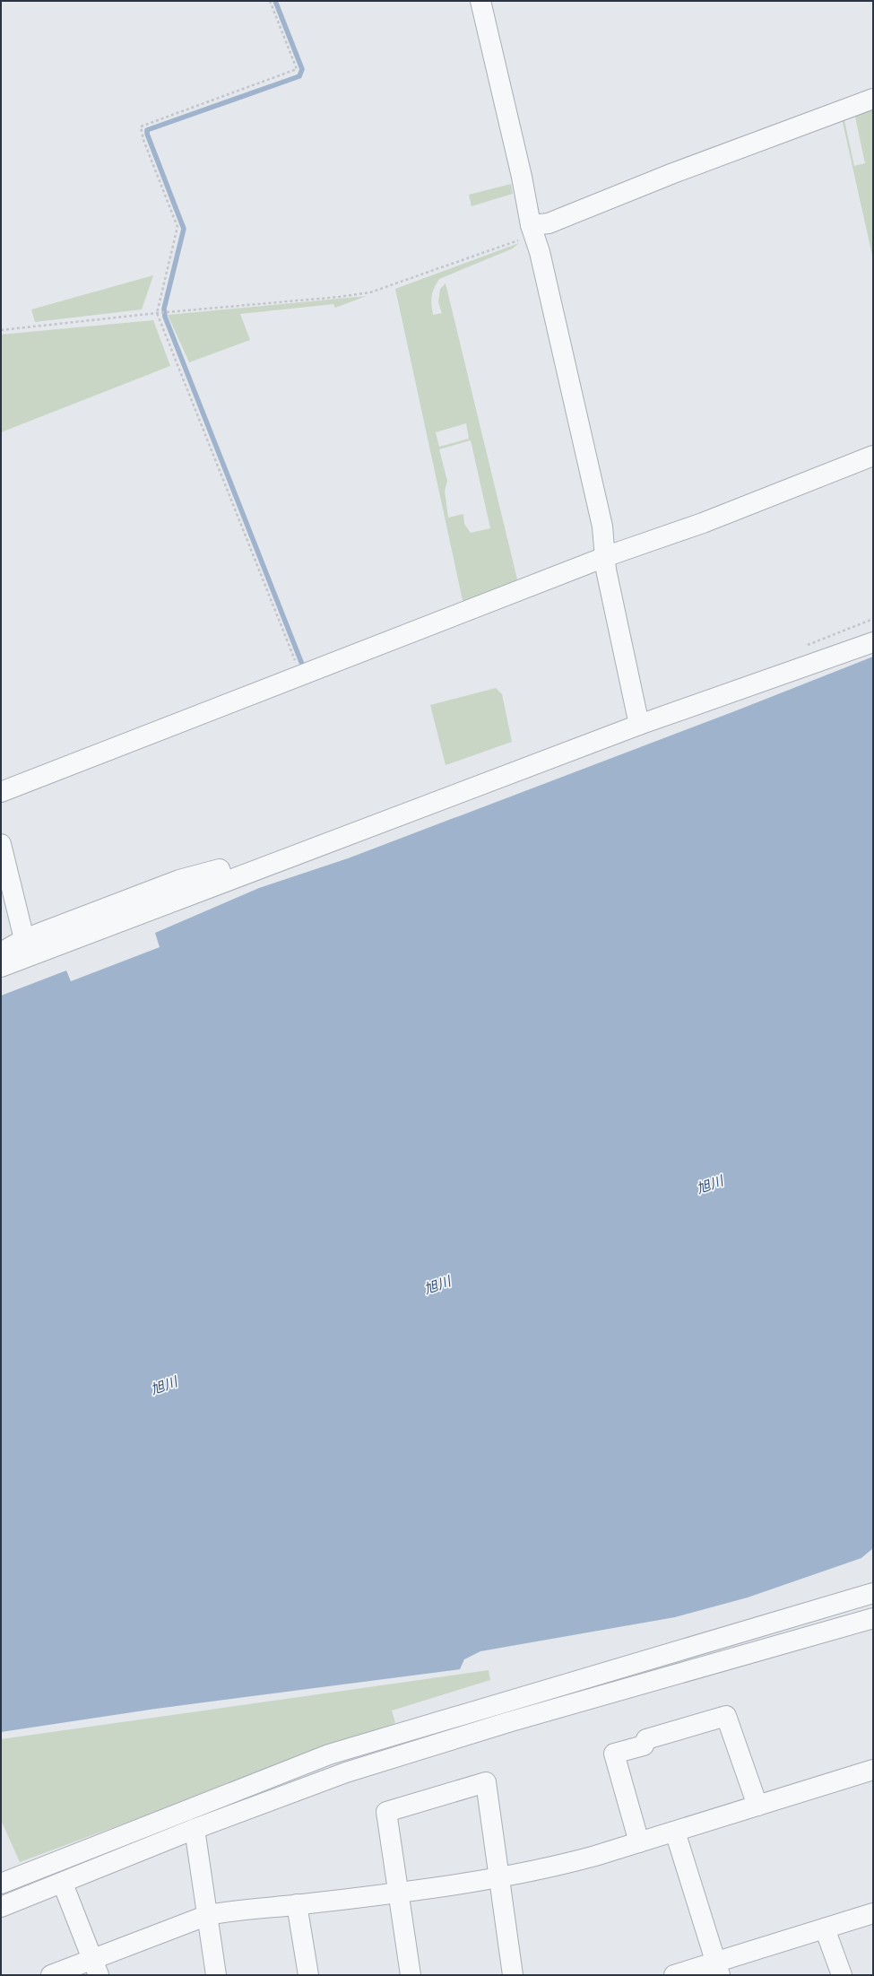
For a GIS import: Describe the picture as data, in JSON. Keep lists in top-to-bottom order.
{
  "water": ["旭川"]
}
